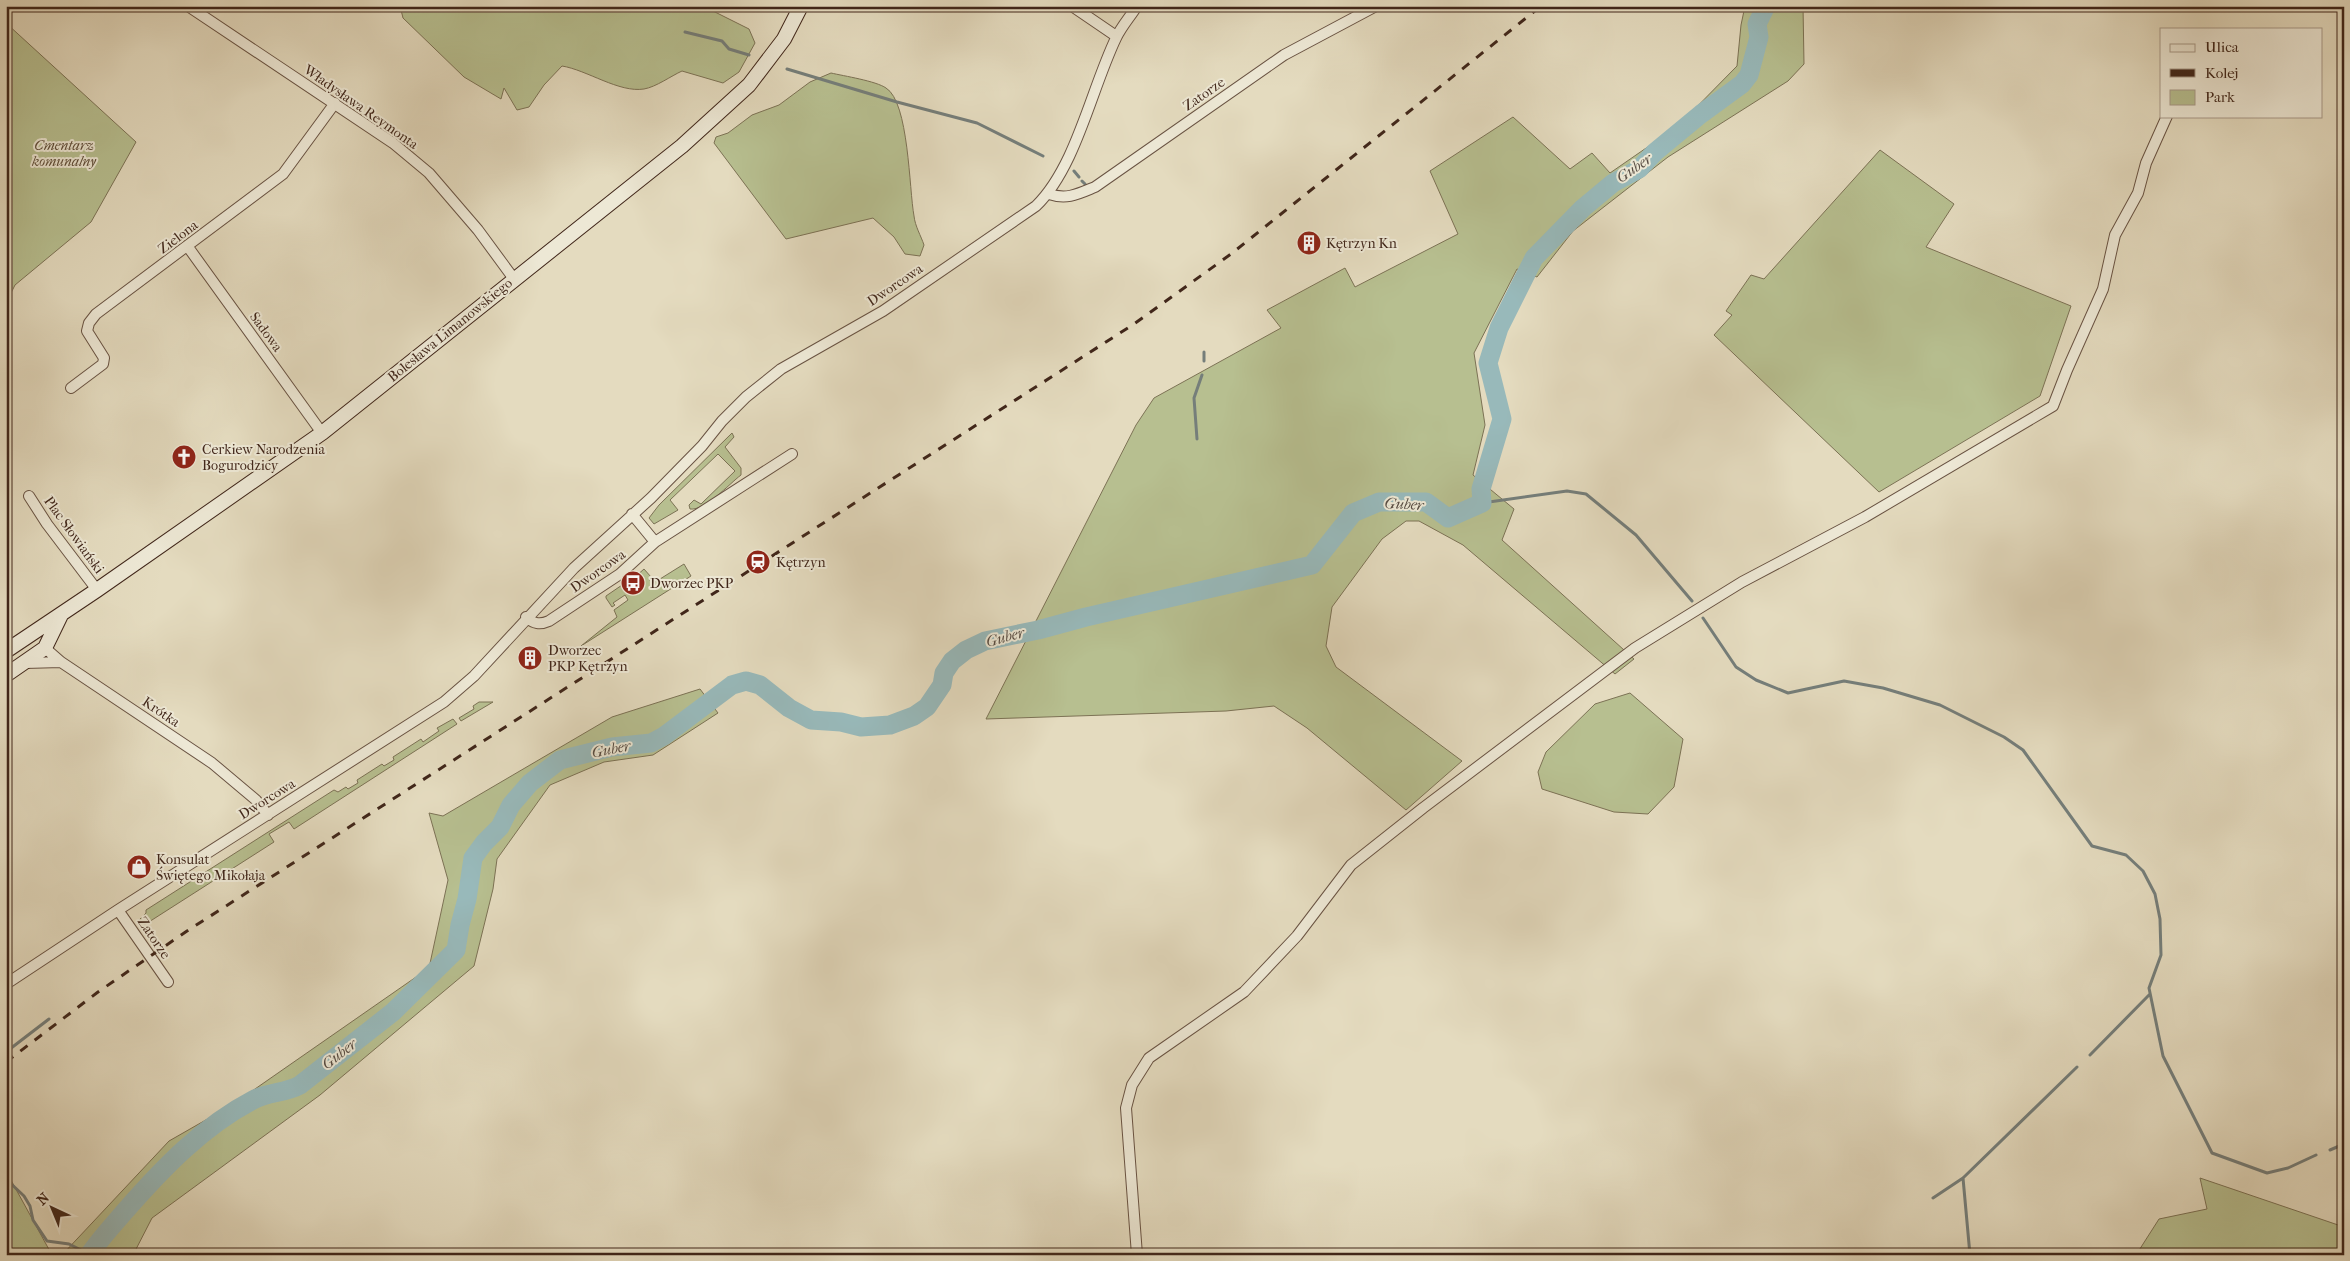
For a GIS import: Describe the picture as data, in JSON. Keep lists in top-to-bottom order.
{
  "streets": {
    "street": [
      "Zatorze",
      "Władysława Reymonta",
      "Zielona",
      "Dworcowa",
      "Bolesława Limanowskiego",
      "Sadowa",
      "Plac Słowiański",
      "Krótka"
    ]
  },
  "crossings": [
    ["Zatorze", "Dworcowa"],
    ["Władysława Reymonta", "Zielona"],
    ["Władysława Reymonta", "Bolesława Limanowskiego"],
    ["Zielona", "Sadowa"],
    ["Dworcowa", "Krótka"],
    ["Bolesława Limanowskiego", "Sadowa"],
    ["Bolesława Limanowskiego", "Plac Słowiański"],
    ["Bolesława Limanowskiego", "Krótka"]
  ],
  "water": ["Guber"],
  "parks": ["Cmentarz komunalny"],
  "places": {
    "building": ["Kętrzyn Kn", "Dworzec PKP Kętrzyn"],
    "church": ["Cerkiew Narodzenia Bogurodzicy"],
    "station": ["Kętrzyn"],
    "bus stop": ["Dworzec PKP"],
    "shop": ["Konsulat Świętego Mikołaja"]
  },
  "legend": ["Ulica", "Kolej", "Park"],
  "north": "top left"
}
